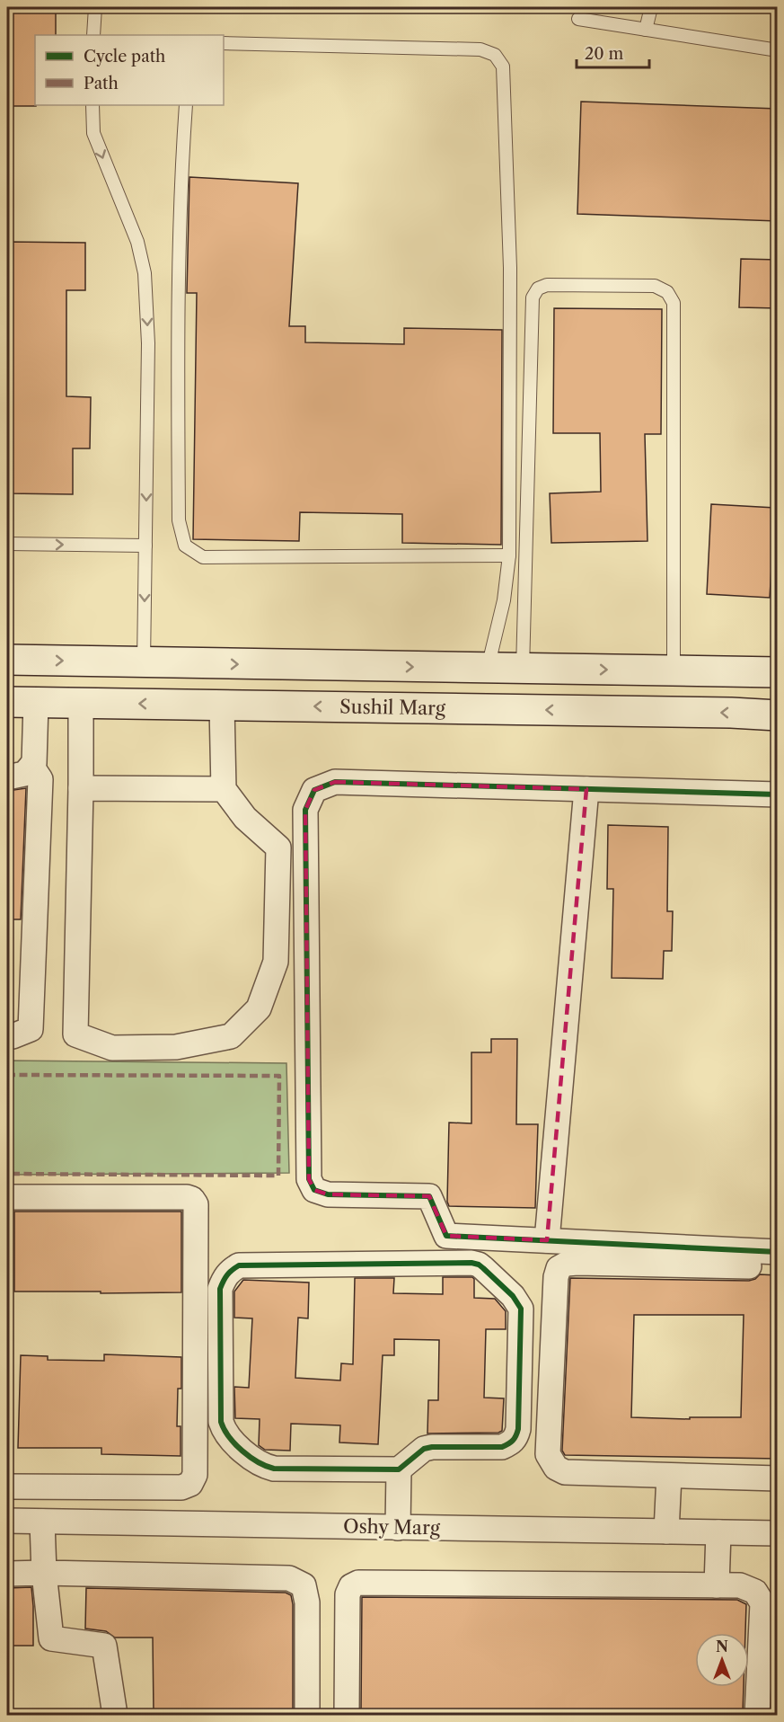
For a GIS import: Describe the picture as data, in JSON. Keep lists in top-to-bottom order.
{
  "streets": {
    "street": ["Sushil Marg", "Oshy Marg"]
  },
  "legend": ["Cycle path", "Path"],
  "scale_bar": "20 m",
  "north": "top"
}
